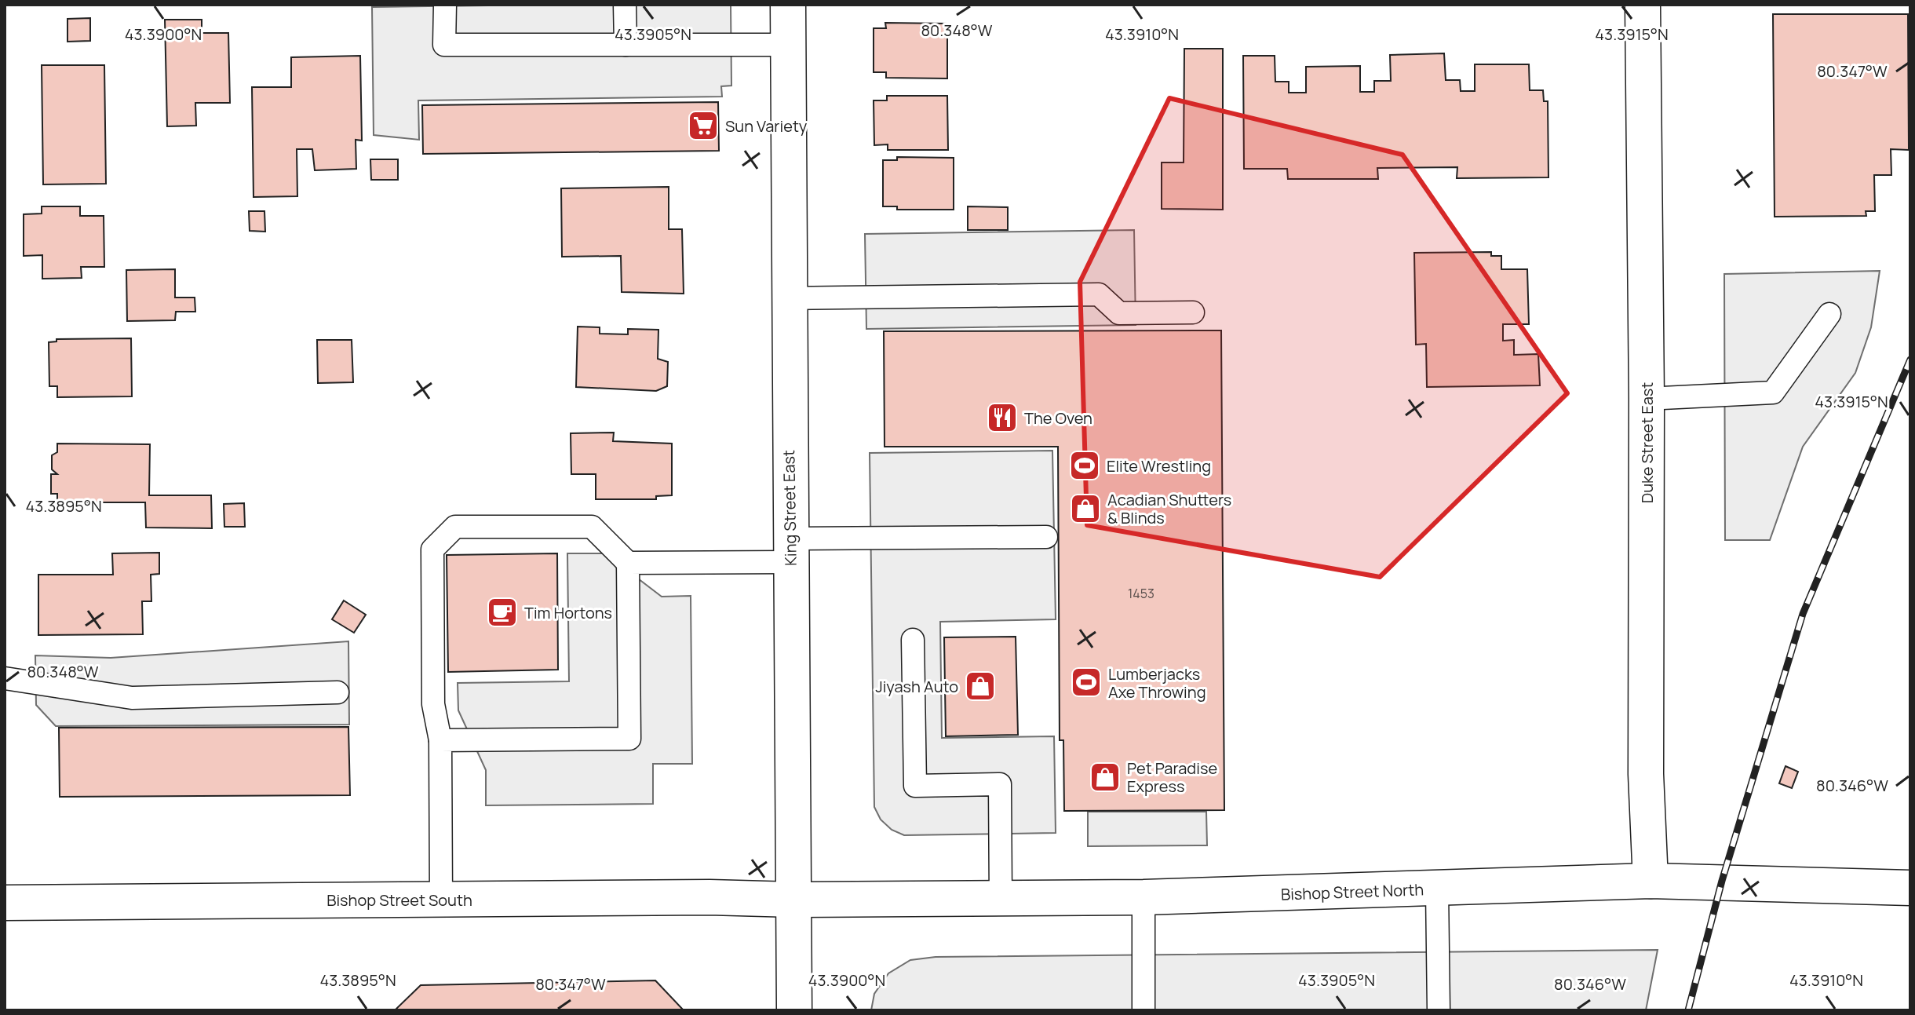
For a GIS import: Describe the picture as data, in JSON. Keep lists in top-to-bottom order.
{
  "streets": {
    "main road": [
      "Duke Street East",
      "King Street East",
      "Bishop Street North",
      "Bishop Street South"
    ]
  },
  "crossings": [
    ["Duke Street East", "Bishop Street North"],
    ["King Street East", "Bishop Street North"],
    ["King Street East", "Bishop Street South"],
    ["Bishop Street North", "Bishop Street South"]
  ],
  "places": {
    "supermarket": ["Sun Variety"],
    "restaurant": ["The Oven"],
    "sports": ["Elite Wrestling", "Lumberjacks Axe Throwing"],
    "shop": ["Acadian Shutters & Blinds", "Jiyash Auto", "Pet Paradise Express"],
    "cafe": ["Tim Hortons"]
  },
  "house_numbers": ["1453"],
  "coordinates": [
    "80.348°W",
    "43.3900°N",
    "43.3905°N",
    "43.3910°N",
    "43.3915°N",
    "80.347°W",
    "43.3895°N",
    "80.346°W"
  ]
}
